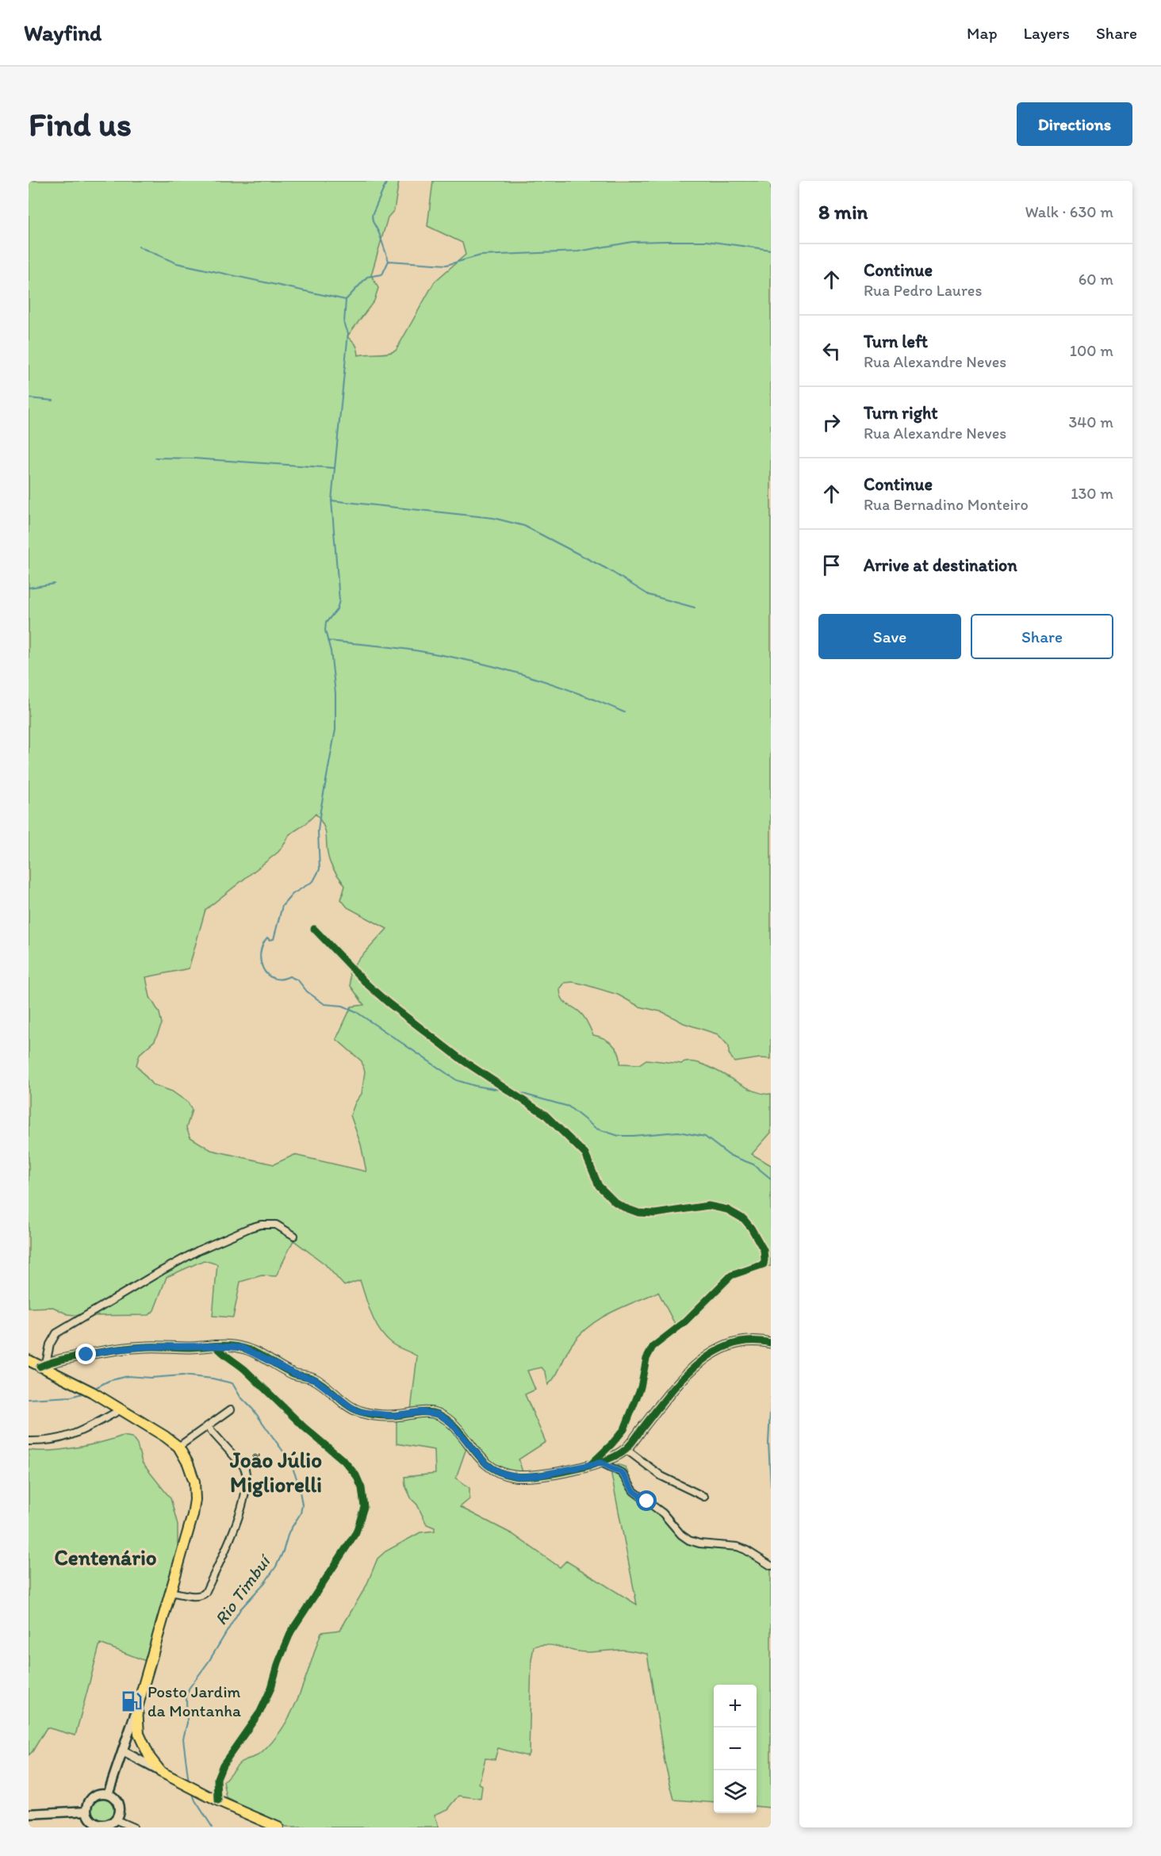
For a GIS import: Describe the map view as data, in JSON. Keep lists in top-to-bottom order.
{
  "districts": ["João Júlio Migliorelli", "Centenário"],
  "water": ["Rio Timbuí"],
  "places": {
    "fuel station": ["Posto Jardim da Montanha"]
  },
  "page": {
    "header": "Wayfind",
    "nav": ["Map", "Layers", "Share"],
    "buttons": [
      "Directions",
      ["Save", "Share"]
    ],
    "title": "Find us",
    "heading": ["8 min", "Walk · 630 m"],
    "list": [
      ["Continue", "Rua Pedro Laures", "60 m"],
      ["Turn left", "Rua Alexandre Neves", "100 m"],
      ["Turn right", "Rua Alexandre Neves", "340 m"],
      ["Continue", "Rua Bernadino Monteiro", "130 m"],
      "Arrive at destination"
    ],
    "map_buttons": ["+", "−"]
  }
}
